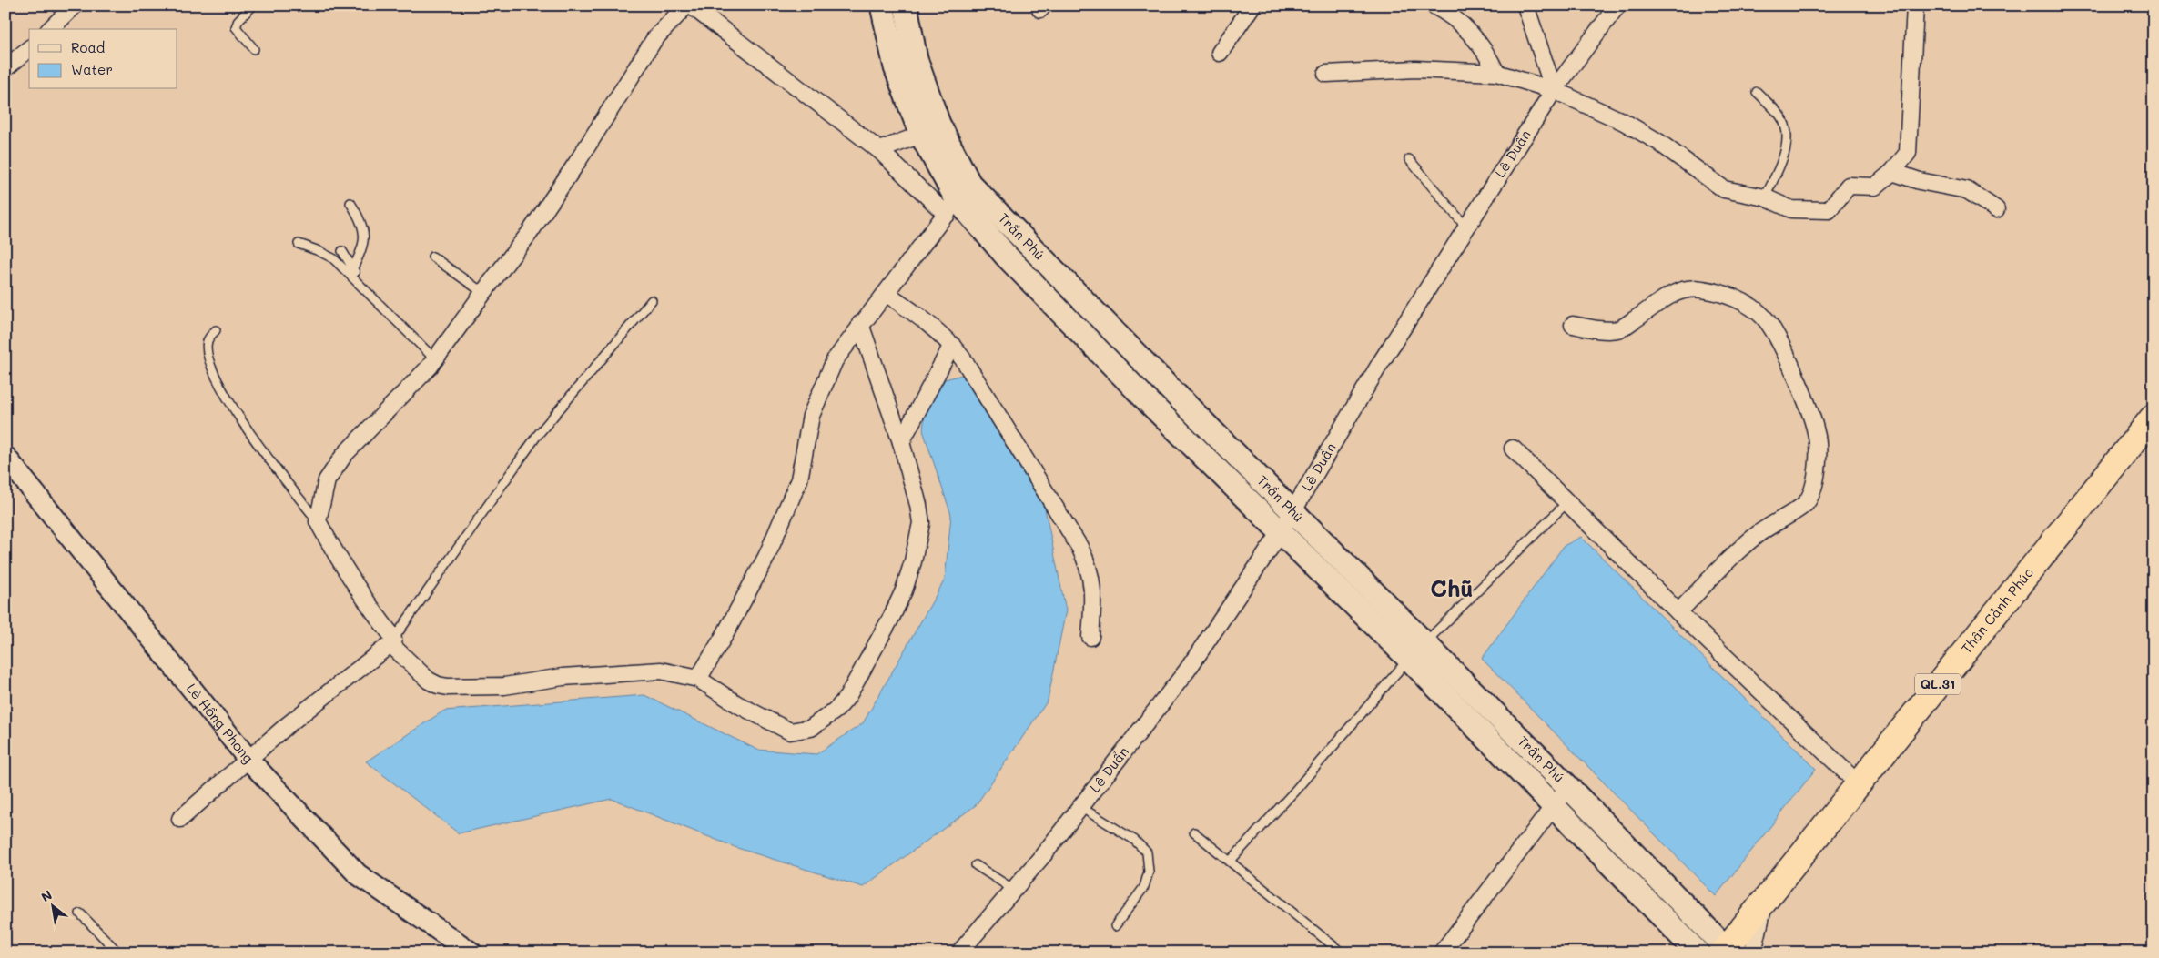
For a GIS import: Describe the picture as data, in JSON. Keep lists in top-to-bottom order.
{
  "streets": {
    "highway": ["Thân Cảnh Phúc", "QL.31"],
    "main road": ["Trần Phú"],
    "street": ["Lê Duẩn", "Lê Hồng Phong"]
  },
  "crossings": [
    ["Lê Duẩn", "Trần Phú"],
    ["Trần Phú", "Thân Cảnh Phúc"]
  ],
  "districts": ["Chũ"],
  "legend": ["Road", "Water"],
  "north": "top left"
}
